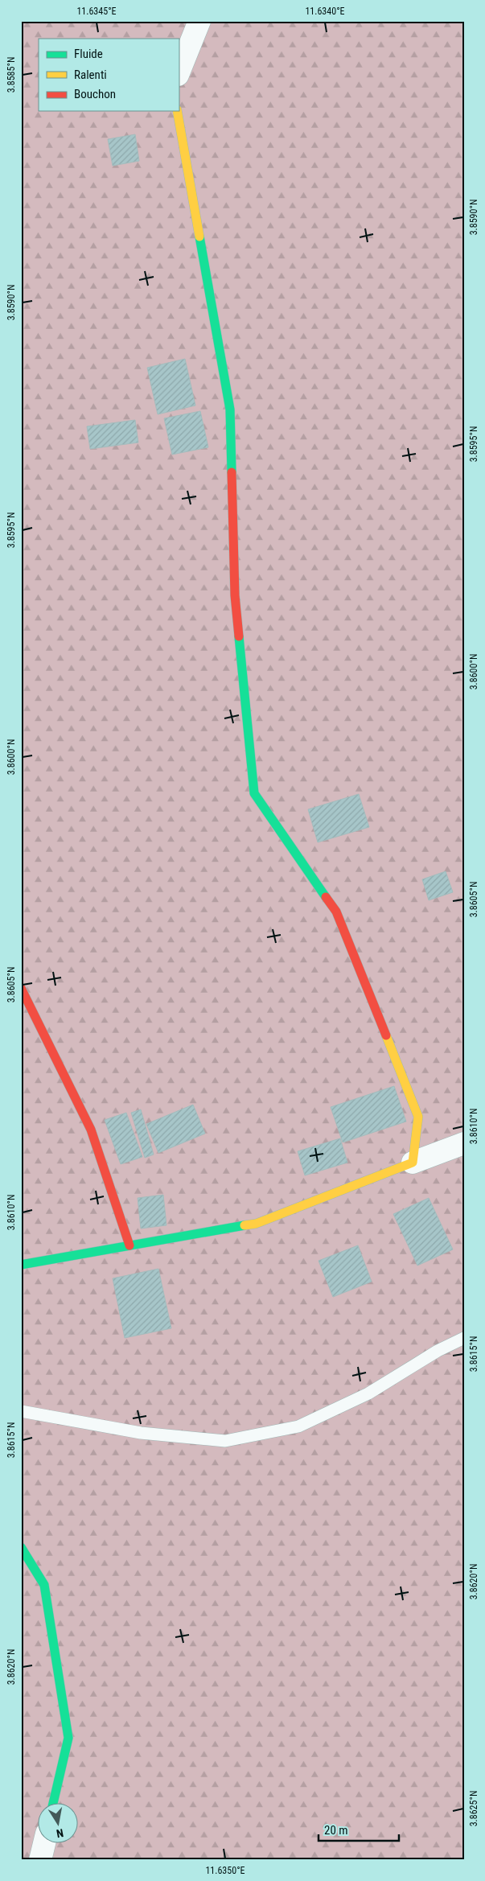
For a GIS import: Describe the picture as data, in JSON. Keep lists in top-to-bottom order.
{
  "legend": ["Fluide", "Ralenti", "Bouchon"],
  "scale_bar": "20 m",
  "north": "bottom",
  "coordinates": [
    "11.6345°E",
    "11.6340°E",
    "3.8585°N",
    "3.8590°N",
    "3.8595°N",
    "3.8600°N",
    "3.8605°N",
    "3.8610°N",
    "3.8615°N",
    "3.8620°N",
    "3.8625°N",
    "11.6350°E"
  ]
}
